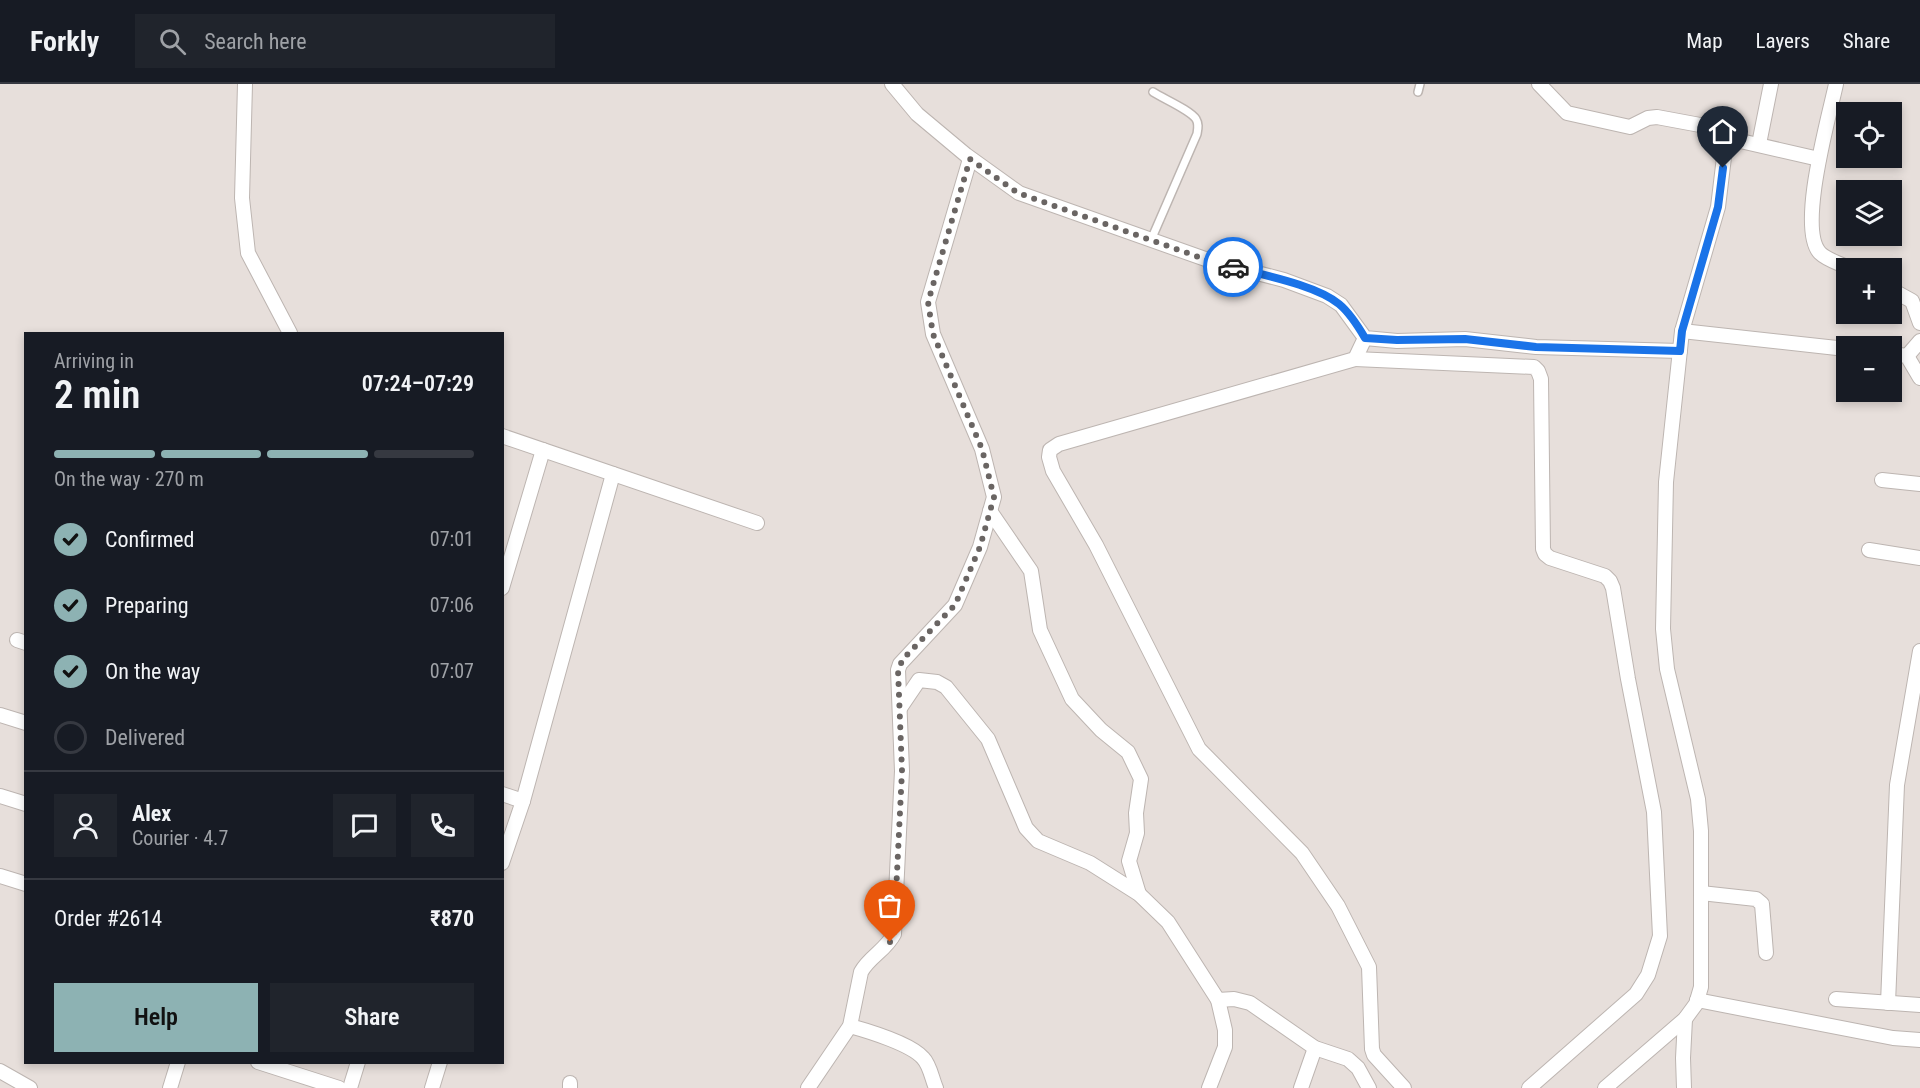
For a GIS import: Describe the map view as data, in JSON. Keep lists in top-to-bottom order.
{
  "page": {
    "header": "Forkly",
    "search": "Search here",
    "nav": ["Map", "Layers", "Share"],
    "map_buttons": ["+", "−"],
    "heading": ["2 min", "Arriving in", "07:24–07:29"],
    "panel": [
      "Alex",
      "Courier · 4.7",
      "Order #2614",
      "₹870"
    ],
    "bar": "On the way · 270 m",
    "list": [
      ["Confirmed", "07:01"],
      ["Preparing", "07:06"],
      ["On the way", "07:07"],
      "Delivered"
    ],
    "buttons": ["Help", "Share"]
  }
}
